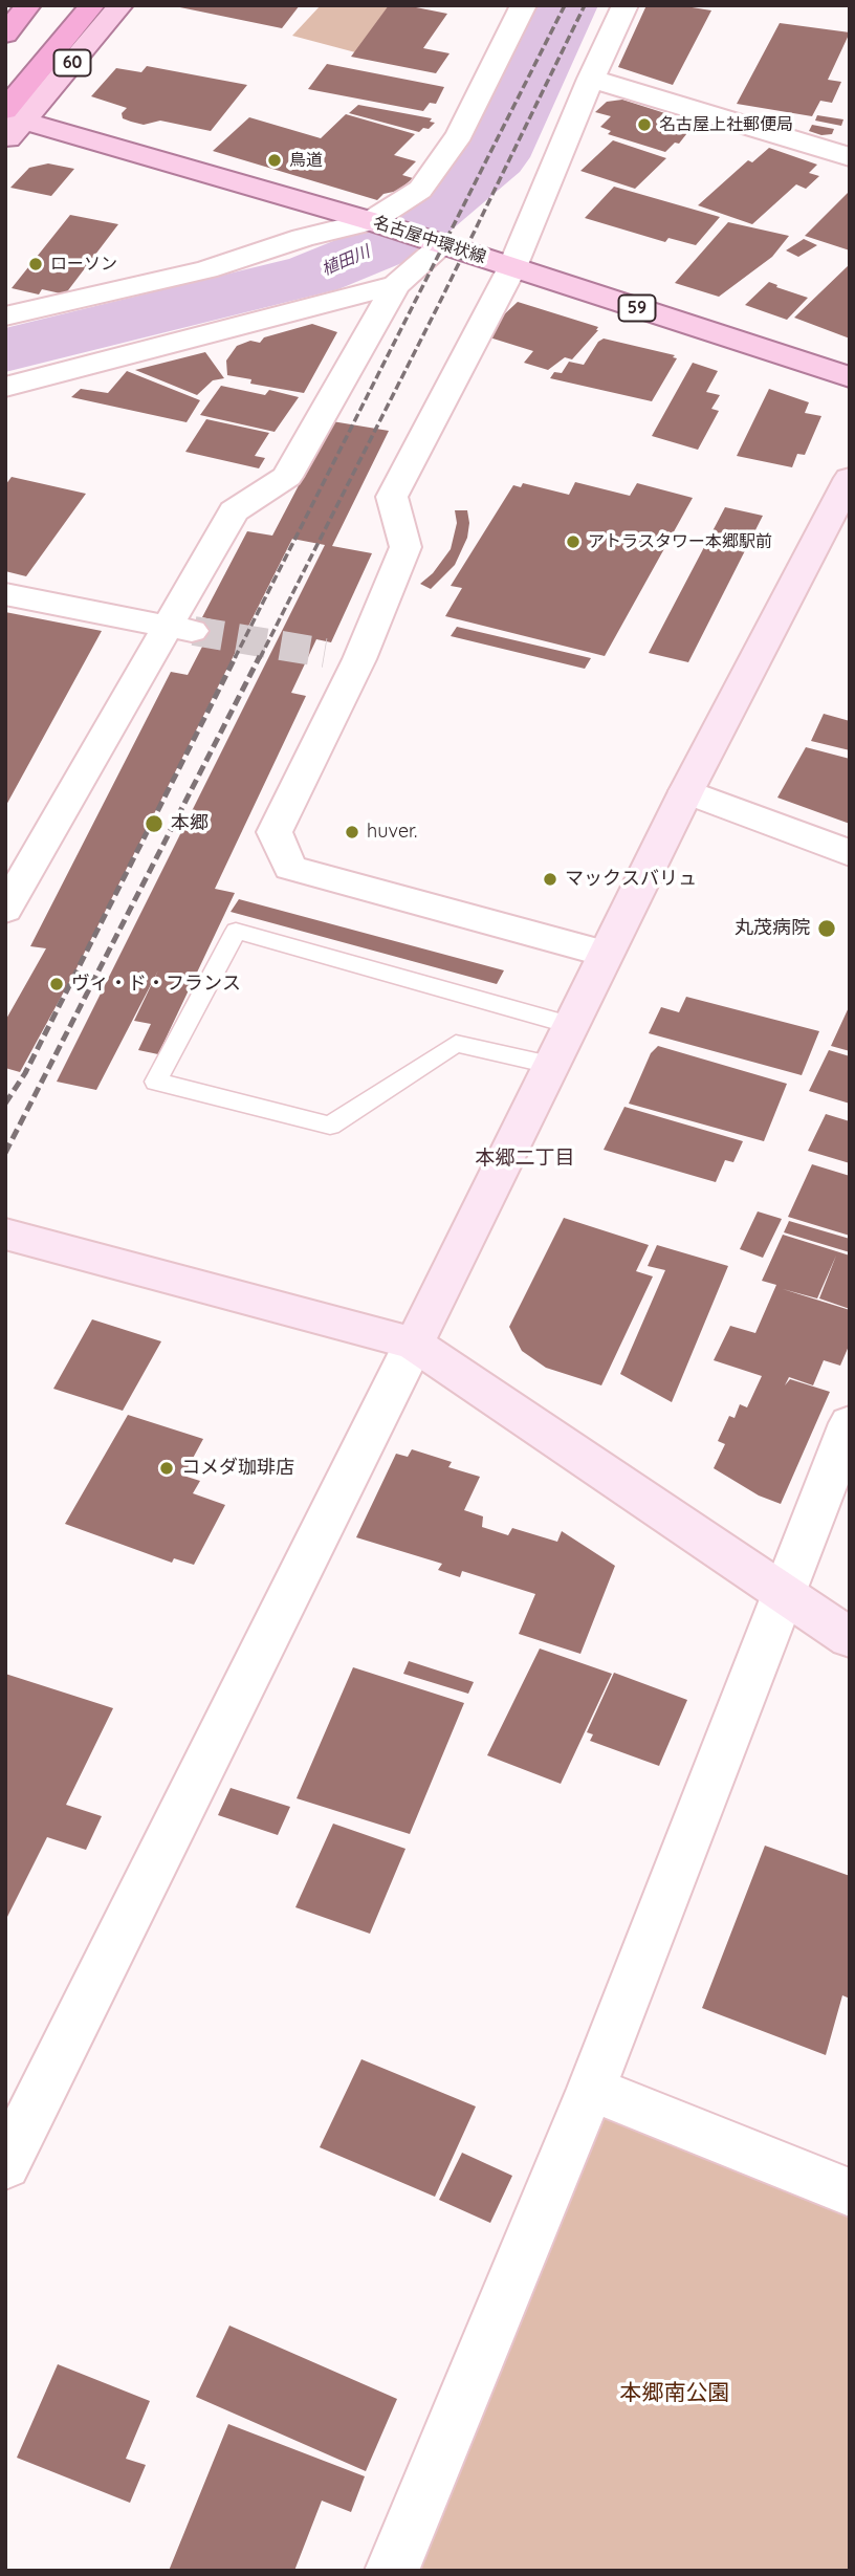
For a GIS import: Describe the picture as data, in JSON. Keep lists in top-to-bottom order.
{
  "streets": {
    "main road": ["60", "名古屋中環状線", "59"]
  },
  "crossings": [
    ["60", "名古屋中環状線"]
  ],
  "districts": ["本郷二丁目"],
  "water": ["植田川"],
  "parks": ["本郷南公園"],
  "places": [
    "名古屋上社郵便局",
    "鳥道",
    "ローソン",
    "アトラスタワー本郷駅前",
    "本郷",
    "huver.",
    "マックスバリュ",
    "丸茂病院",
    "ヴィ・ド・フランス",
    "コメダ珈琲店"
  ]
}
